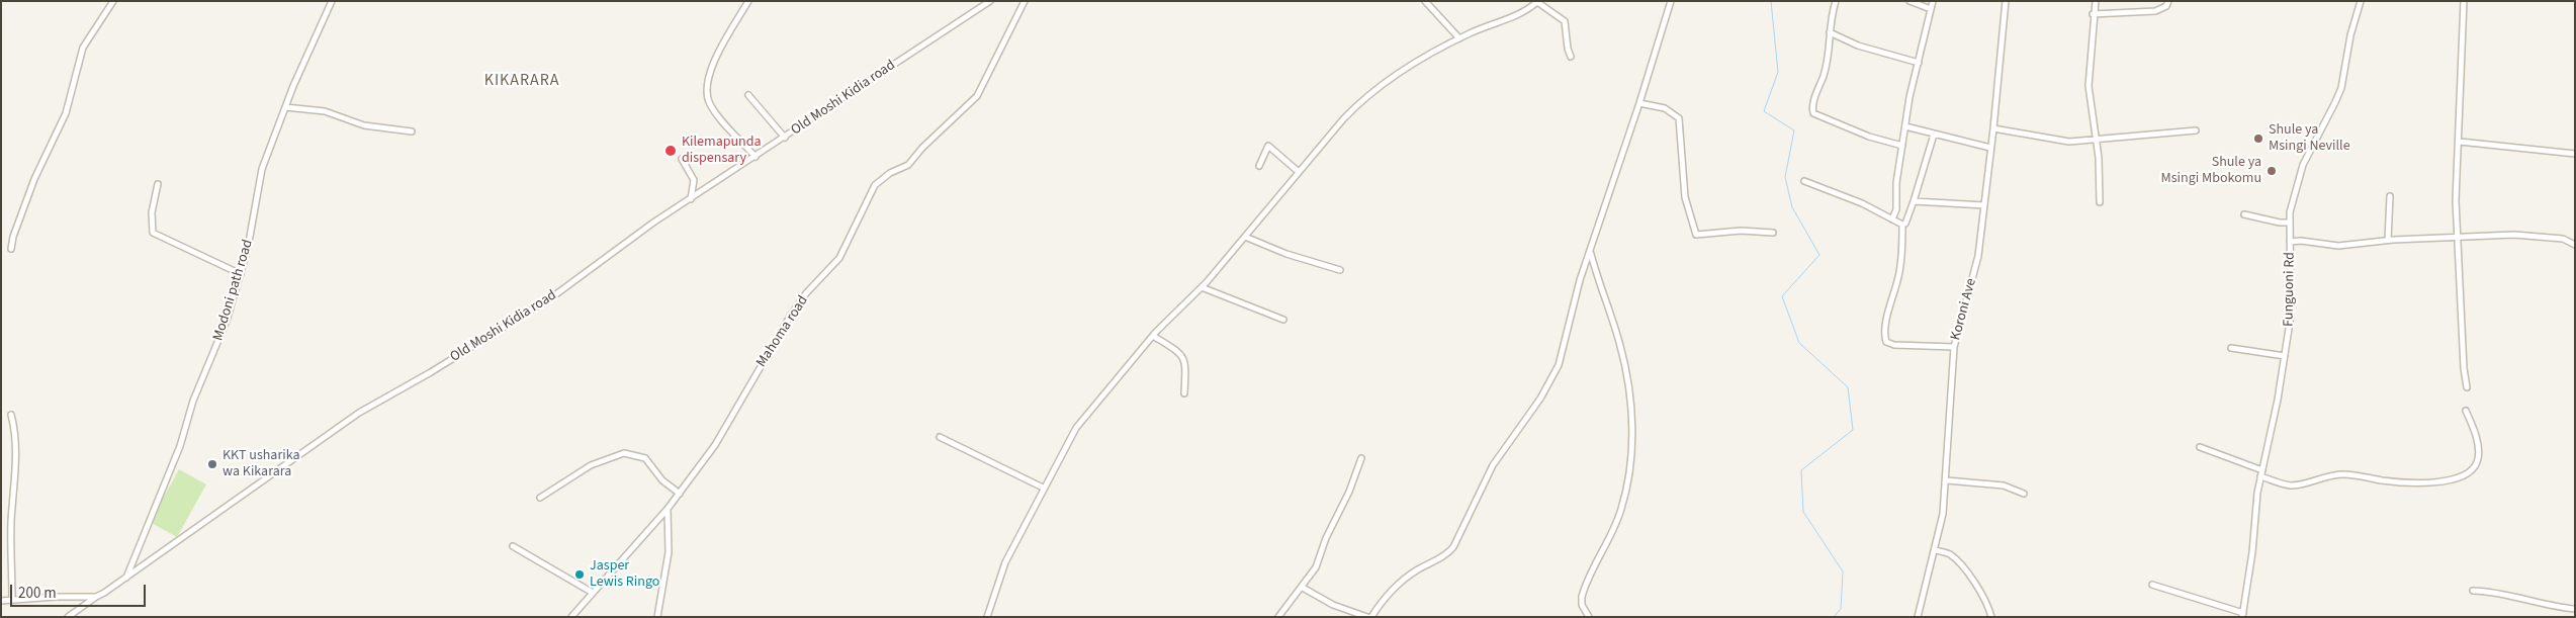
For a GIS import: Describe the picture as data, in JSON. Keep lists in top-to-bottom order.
{
  "streets": {
    "street": [
      "Old Moshi Kidia road",
      "Funguoni Rd",
      "Modoni path road",
      "Koroni Ave",
      "Mahoma road"
    ]
  },
  "crossings": [
    ["Old Moshi Kidia road", "Modoni path road"]
  ],
  "districts": ["KIKARARA"],
  "places": [
    "Shule ya Msingi Neville",
    "Kilemapunda dispensary",
    "Shule ya Msingi Mbokomu",
    "KKT usharika wa Kikarara",
    "Jasper Lewis Ringo"
  ],
  "scale_bar": "200 m"
}
